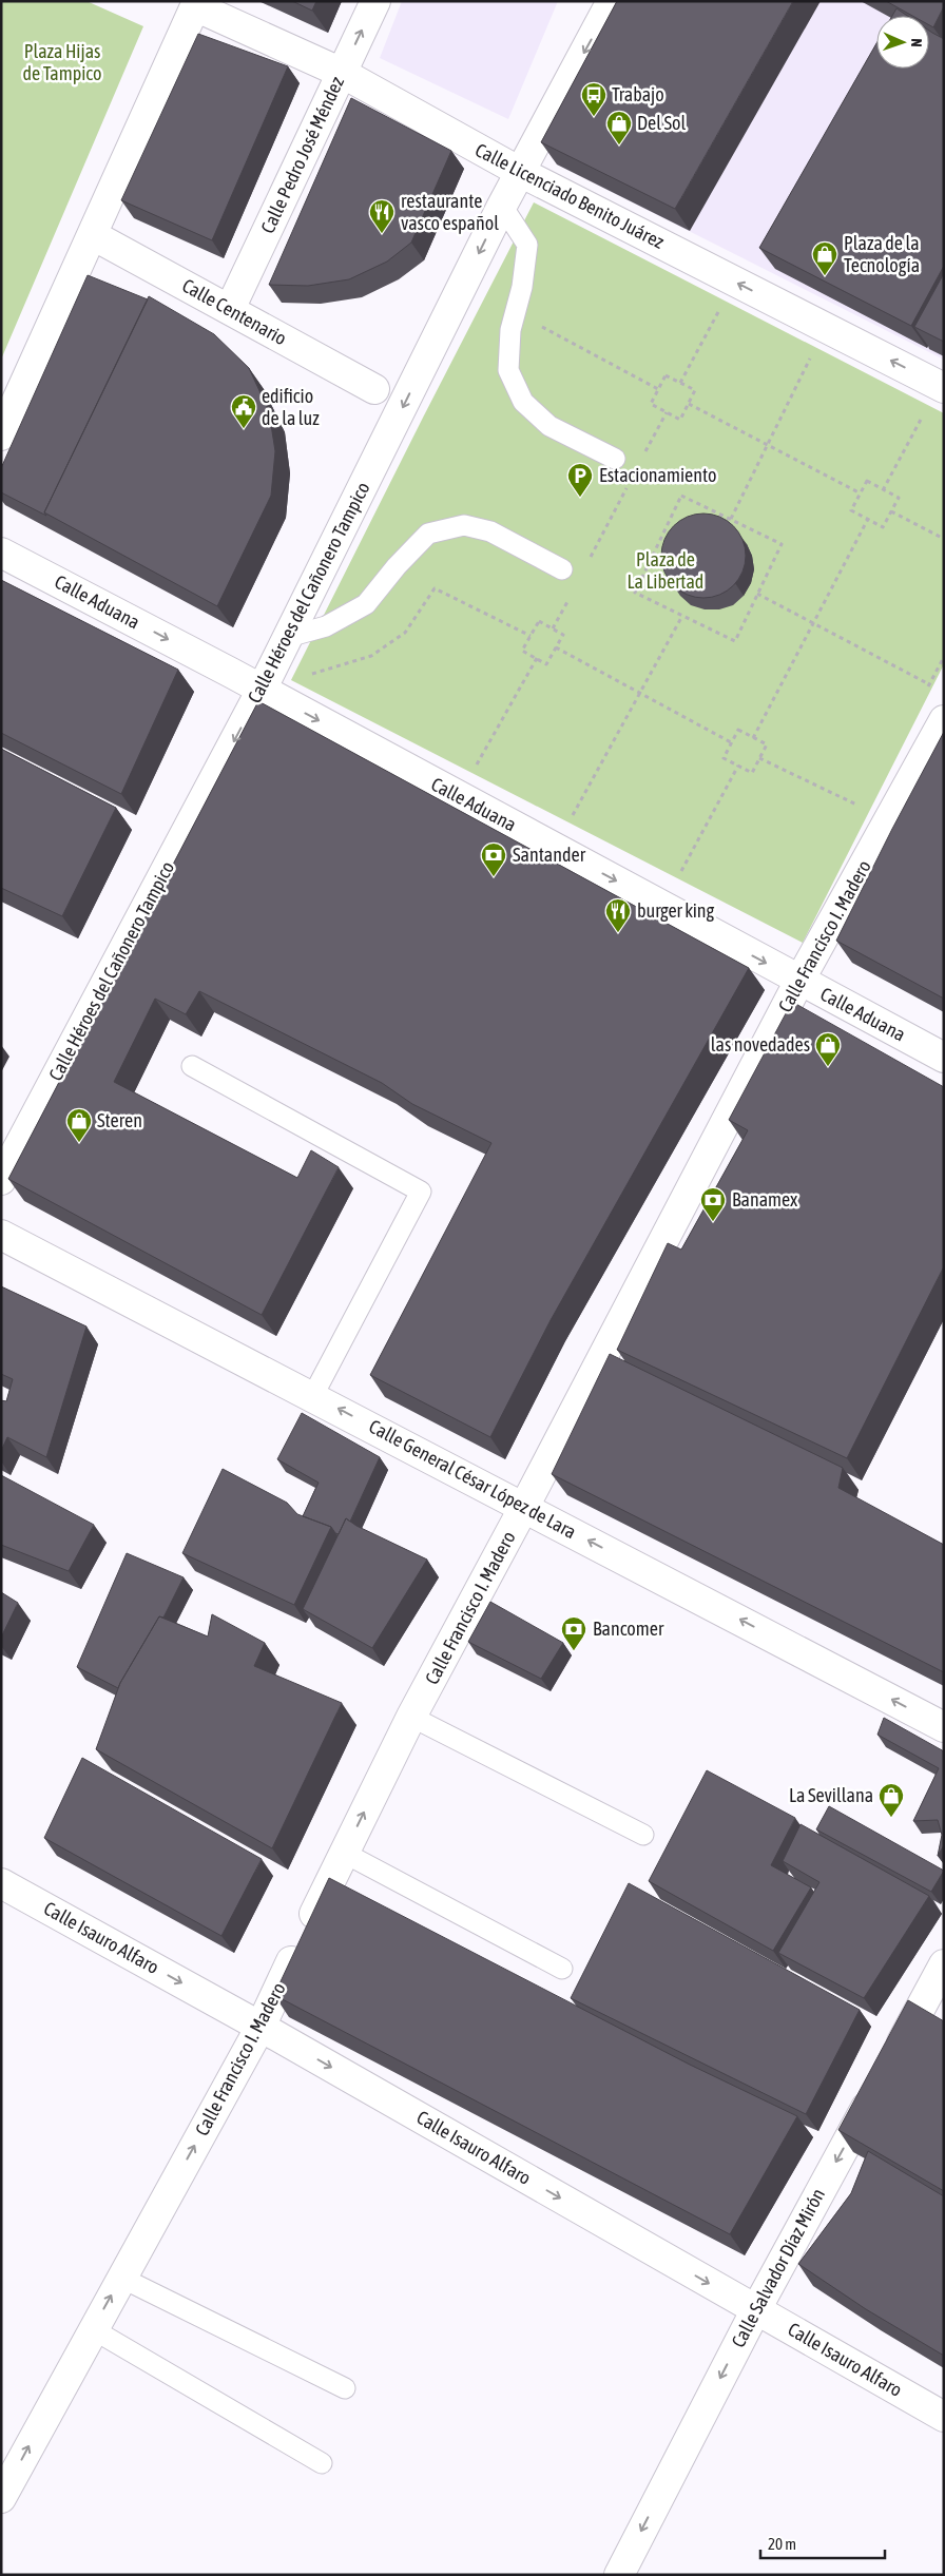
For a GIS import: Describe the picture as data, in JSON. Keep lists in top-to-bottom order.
{
  "streets": {
    "street": [
      "Calle Pedro José Méndez",
      "Calle Licenciado Benito Juárez",
      "Calle Centenario",
      "Calle Héroes del Cañonero Tampico",
      "Calle Aduana",
      "Calle Francisco I. Madero",
      "Calle General César López de Lara",
      "Calle Isauro Alfaro",
      "Calle Salvador Díaz Mirón"
    ]
  },
  "crossings": [
    ["Calle Pedro José Méndez", "Calle Licenciado Benito Juárez"],
    ["Calle Pedro José Méndez", "Calle Centenario"],
    ["Calle Licenciado Benito Juárez", "Calle Héroes del Cañonero Tampico"],
    ["Calle Héroes del Cañonero Tampico", "Calle Aduana"],
    ["Calle Aduana", "Calle Francisco I. Madero"],
    ["Calle Francisco I. Madero", "Calle General César López de Lara"],
    ["Calle Francisco I. Madero", "Calle Isauro Alfaro"],
    ["Calle Isauro Alfaro", "Calle Salvador Díaz Mirón"]
  ],
  "one_way": [
    "Calle Licenciado Benito Juárez",
    "Calle Héroes del Cañonero Tampico",
    "Calle Aduana",
    "Calle General César López de Lara",
    "Calle Isauro Alfaro",
    "Calle Salvador Díaz Mirón"
  ],
  "parks": ["Plaza Hijas de Tampico", "Plaza de La Libertad"],
  "places": {
    "bus stop": ["Trabajo"],
    "shop": [
      "Del Sol",
      "Plaza de la Tecnología",
      "las novedades",
      "Steren",
      "La Sevillana"
    ],
    "restaurant": ["restaurante vasco español", "burger king"],
    "public building": ["edificio de la luz"],
    "parking": ["Estacionamiento"],
    "bank": ["Santander", "Banamex", "Bancomer"]
  },
  "scale_bar": "20 m",
  "north": "right"
}
